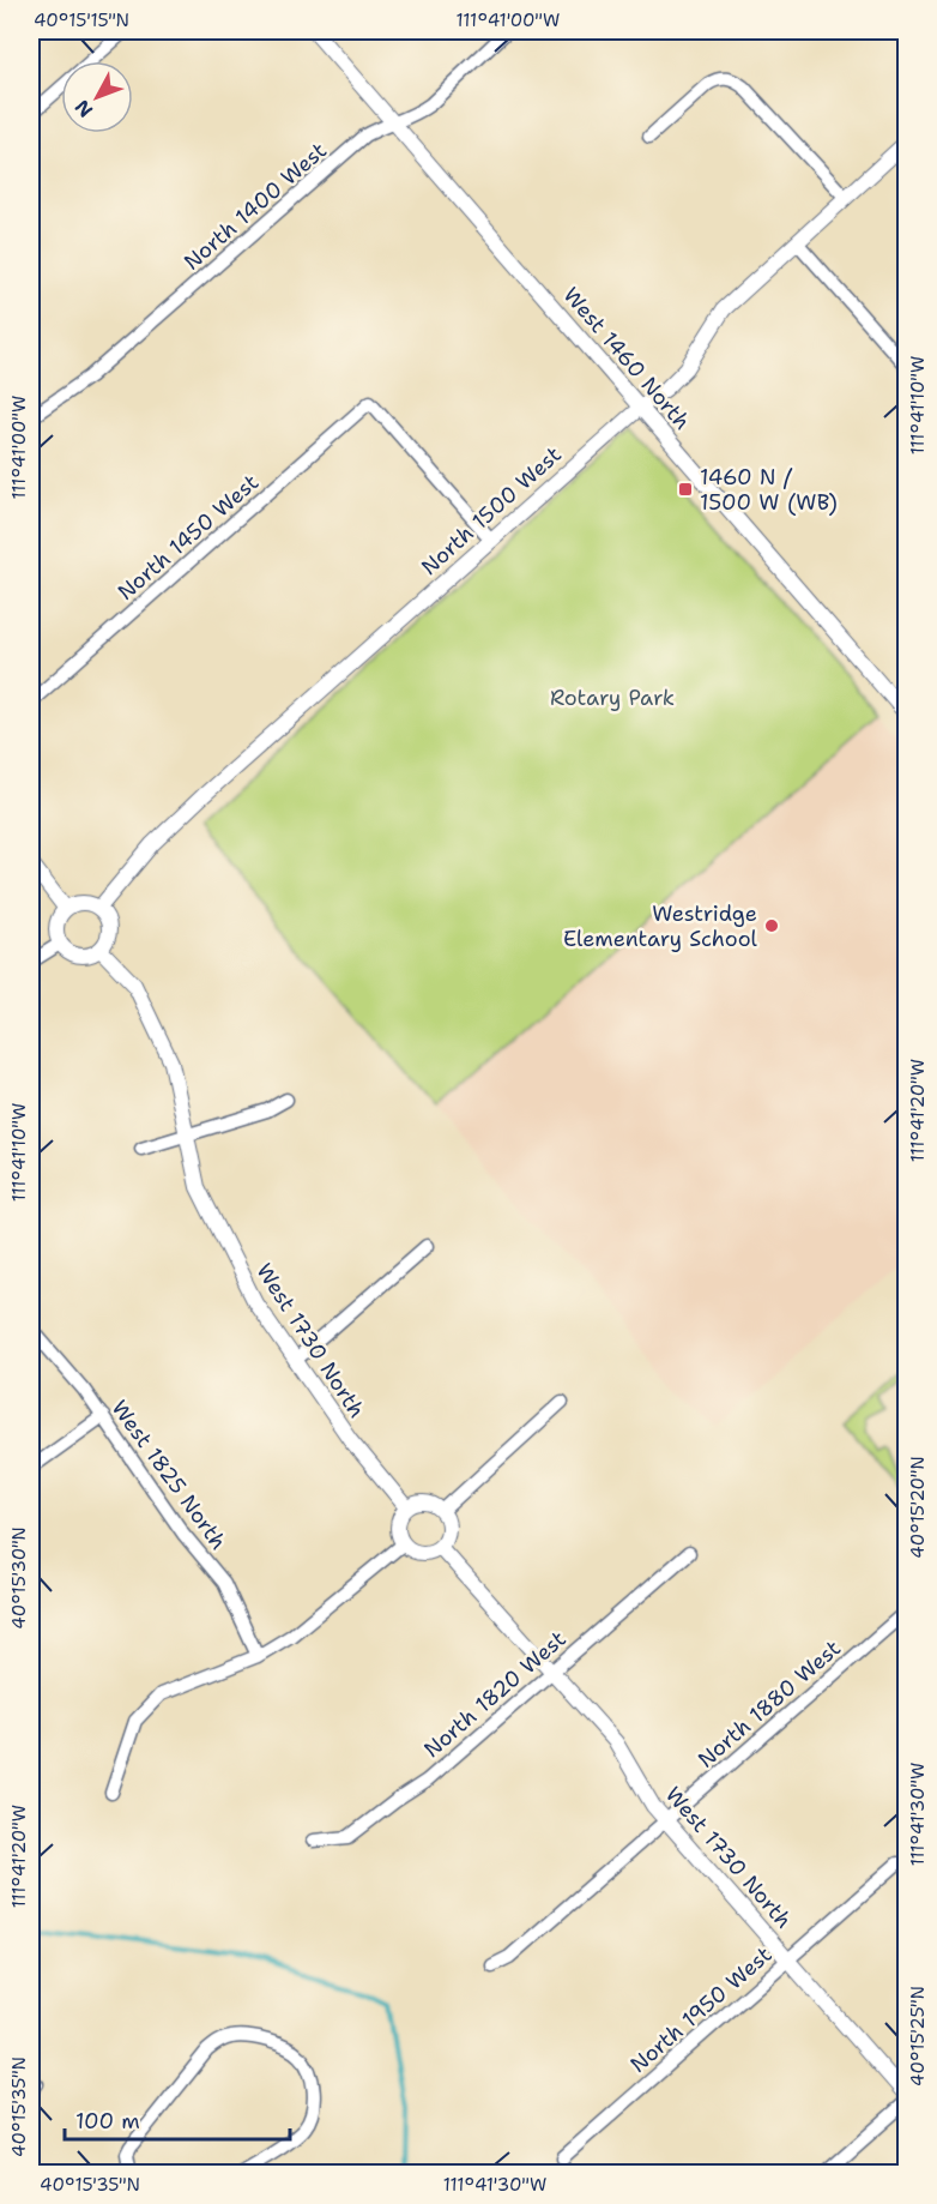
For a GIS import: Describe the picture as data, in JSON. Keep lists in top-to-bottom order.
{
  "streets": {
    "street": [
      "North 1400 West",
      "West 1460 North",
      "North 1500 West",
      "North 1450 West",
      "West 1730 North",
      "West 1825 North",
      "North 1820 West",
      "North 1880 West",
      "North 1950 West"
    ]
  },
  "crossings": [
    ["North 1400 West", "West 1460 North"],
    ["West 1460 North", "North 1500 West"],
    ["North 1500 West", "North 1450 West"],
    ["North 1500 West", "West 1730 North"],
    ["West 1730 North", "North 1820 West"],
    ["West 1730 North", "North 1880 West"],
    ["West 1730 North", "North 1950 West"]
  ],
  "parks": ["Rotary Park"],
  "places": {
    "transit": ["1460 N / 1500 W (WB)"],
    "other": ["Westridge Elementary School"]
  },
  "scale_bar": "100 m",
  "north": "bottom left",
  "coordinates": [
    "40°15'15\"N",
    "111°41'00\"W",
    "111°41'10\"W",
    "111°41'20\"W",
    "40°15'20\"N",
    "40°15'30\"N",
    "111°41'30\"W",
    "40°15'25\"N",
    "40°15'35\"N"
  ]
}
